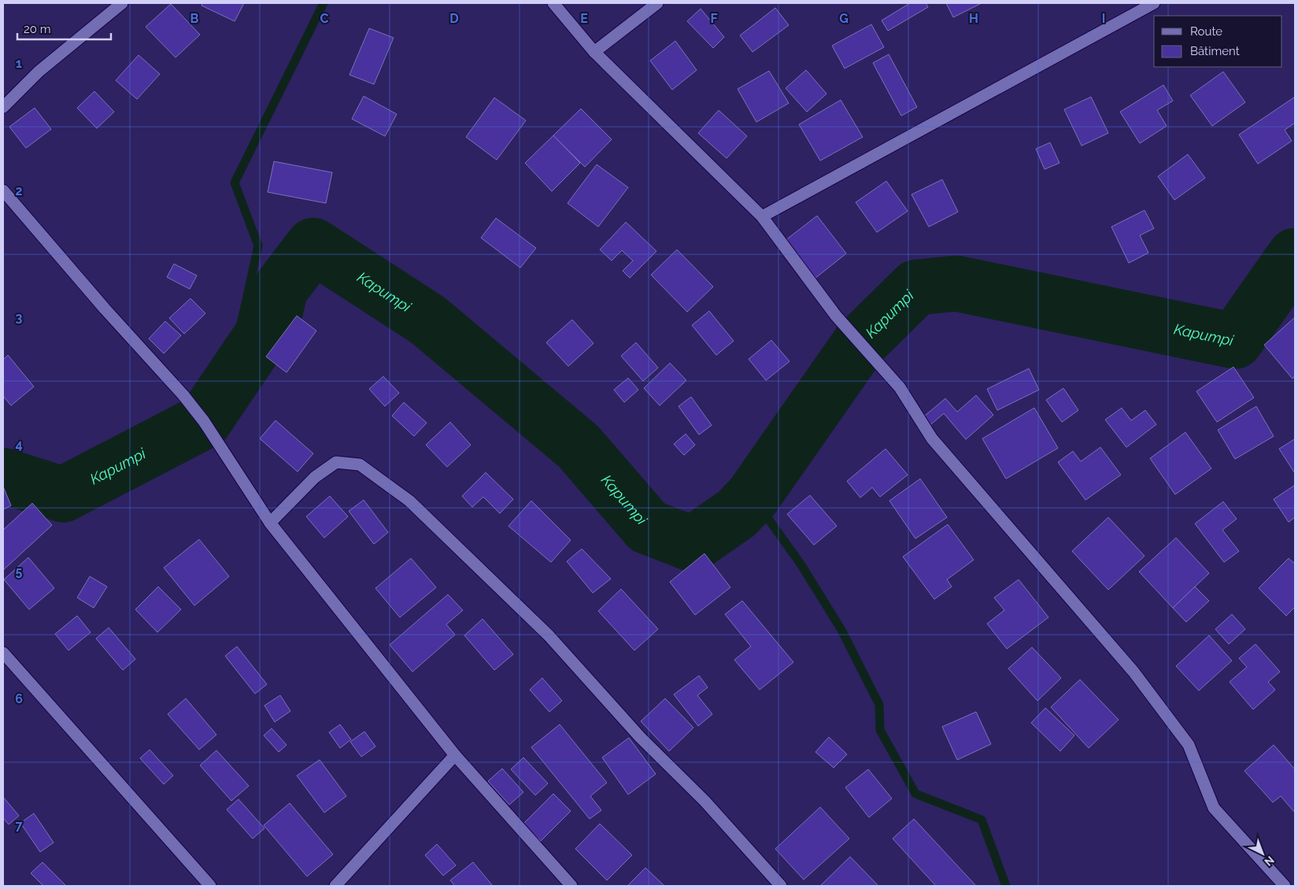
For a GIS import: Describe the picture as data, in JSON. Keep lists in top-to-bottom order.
{
  "water": ["Kapumpi"],
  "legend": ["Route", "Bâtiment"],
  "scale_bar": "20 m",
  "north": "bottom right",
  "grid": {
    "columns": [
      "B",
      "C",
      "D",
      "E",
      "F",
      "G",
      "H",
      "I"
    ],
    "rows": [
      "1",
      "2",
      "3",
      "4",
      "5",
      "6",
      "7"
    ]
  }
}
